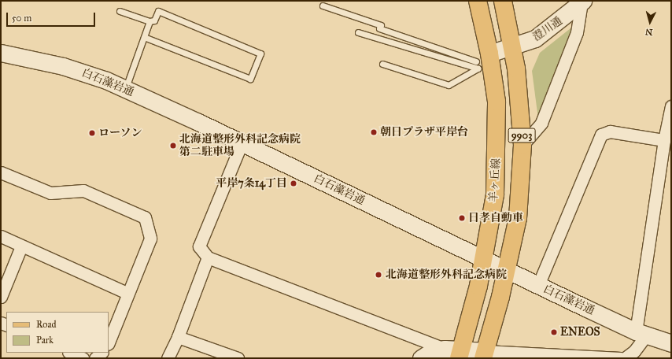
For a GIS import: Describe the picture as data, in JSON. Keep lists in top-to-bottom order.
{
  "streets": {
    "main road": [
      "澄川通",
      "白石藻岩通",
      "9903",
      "羊ヶ丘線"
    ]
  },
  "crossings": [
    ["澄川通", "9903"],
    ["澄川通", "羊ヶ丘線"],
    ["白石藻岩通", "9903"],
    ["白石藻岩通", "羊ヶ丘線"]
  ],
  "places": [
    "朝日プラザ平岸台",
    "ローソン",
    "北海道整形外科記念病院 第二駐車場",
    "平岸7条14丁目",
    "日孝自動車",
    "北海道整形外科記念病院",
    "ENEOS"
  ],
  "legend": ["Road", "Park"],
  "scale_bar": "50 m",
  "north": "bottom"
}
